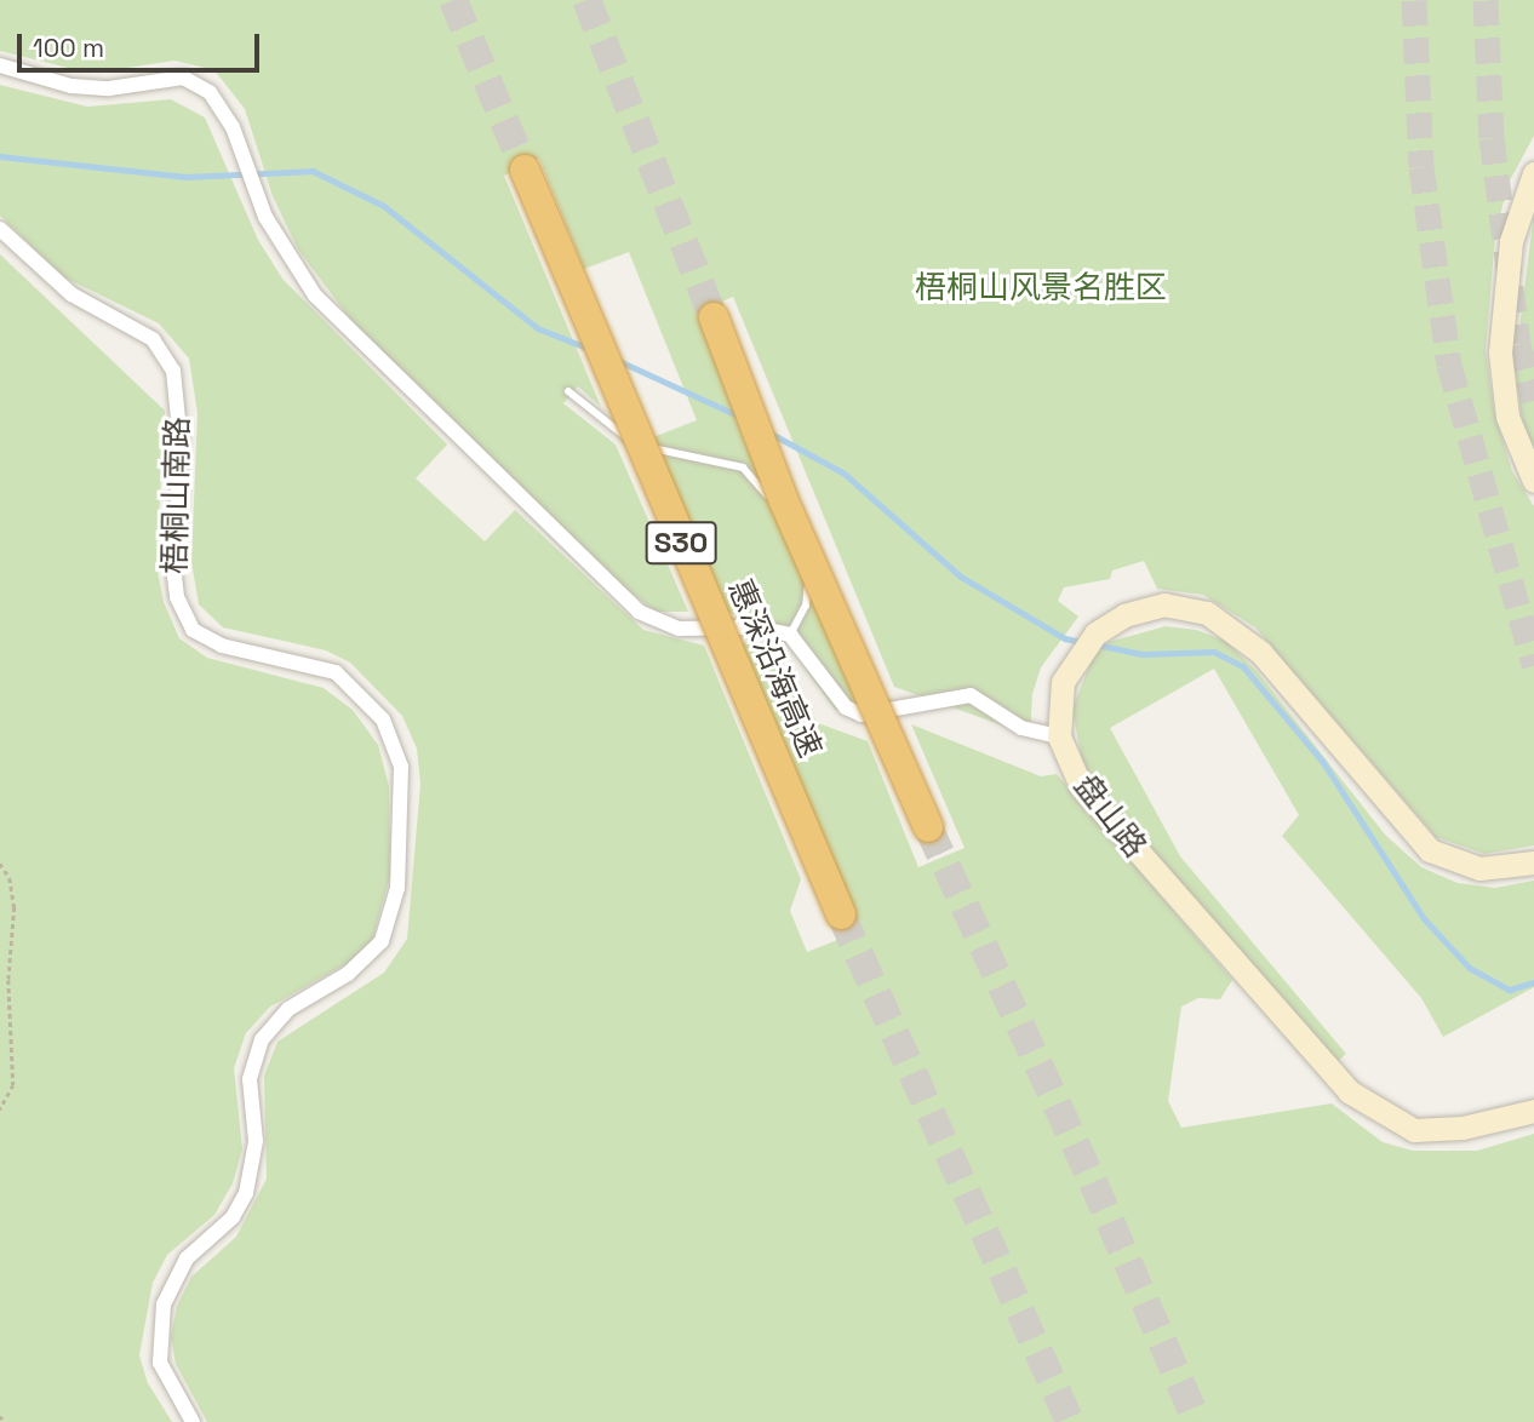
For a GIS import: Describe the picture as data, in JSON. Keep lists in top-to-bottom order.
{
  "streets": {
    "highway": ["S30", "惠深沿海高速"],
    "main road": ["盘山路"],
    "street": ["梧桐山南路"]
  },
  "parks": ["梧桐山风景名胜区"],
  "scale_bar": "100 m"
}
